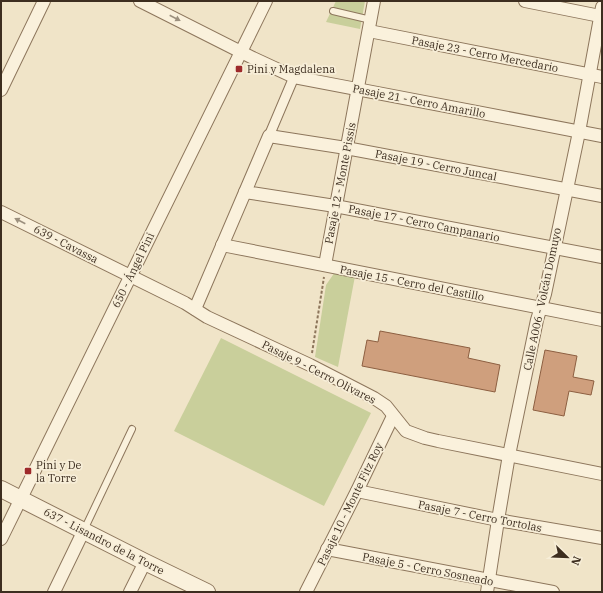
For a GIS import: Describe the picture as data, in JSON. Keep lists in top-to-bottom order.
{
  "streets": {
    "street": [
      "Pasaje 23 - Cerro Mercedario",
      "Pasaje 21 - Cerro Amarillo",
      "Pasaje 19 - Cerro Juncal",
      "Pasaje 12 - Monte Pissis",
      "Pasaje 17 - Cerro Campanario",
      "639 - Cavassa",
      "650 - Ángel Pini",
      "Pasaje 15 - Cerro del Castillo",
      "Calle A006 - Volcán Domuyo",
      "Pasaje 9 - Cerro Olivares",
      "Pasaje 10 - Monte Fitz Roy",
      "Pasaje 7 - Cerro Tortolas",
      "637 - Lisandro de la Torre",
      "Pasaje 5 - Cerro Sosneado"
    ]
  },
  "crossings": [
    ["Pasaje 23 - Cerro Mercedario", "Pasaje 12 - Monte Pissis"],
    ["Pasaje 23 - Cerro Mercedario", "Calle A006 - Volcán Domuyo"],
    ["Pasaje 21 - Cerro Amarillo", "Pasaje 12 - Monte Pissis"],
    ["Pasaje 21 - Cerro Amarillo", "650 - Ángel Pini"],
    ["Pasaje 21 - Cerro Amarillo", "Calle A006 - Volcán Domuyo"],
    ["Pasaje 19 - Cerro Juncal", "Pasaje 12 - Monte Pissis"],
    ["Pasaje 19 - Cerro Juncal", "Calle A006 - Volcán Domuyo"],
    ["Pasaje 12 - Monte Pissis", "Pasaje 17 - Cerro Campanario"],
    ["Pasaje 12 - Monte Pissis", "Pasaje 15 - Cerro del Castillo"],
    ["Pasaje 17 - Cerro Campanario", "Calle A006 - Volcán Domuyo"],
    ["639 - Cavassa", "650 - Ángel Pini"],
    ["639 - Cavassa", "Pasaje 9 - Cerro Olivares"],
    ["650 - Ángel Pini", "Pasaje 9 - Cerro Olivares"],
    ["650 - Ángel Pini", "637 - Lisandro de la Torre"],
    ["Pasaje 15 - Cerro del Castillo", "Calle A006 - Volcán Domuyo"],
    ["Calle A006 - Volcán Domuyo", "Pasaje 9 - Cerro Olivares"],
    ["Calle A006 - Volcán Domuyo", "Pasaje 7 - Cerro Tortolas"],
    ["Calle A006 - Volcán Domuyo", "Pasaje 5 - Cerro Sosneado"],
    ["Pasaje 9 - Cerro Olivares", "Pasaje 10 - Monte Fitz Roy"],
    ["Pasaje 10 - Monte Fitz Roy", "Pasaje 7 - Cerro Tortolas"],
    ["Pasaje 10 - Monte Fitz Roy", "Pasaje 5 - Cerro Sosneado"]
  ],
  "one_way": ["639 - Cavassa"],
  "places": {
    "transit": ["Pini y Magdalena", "Pini y De la Torre"]
  },
  "north": "bottom right"
}
